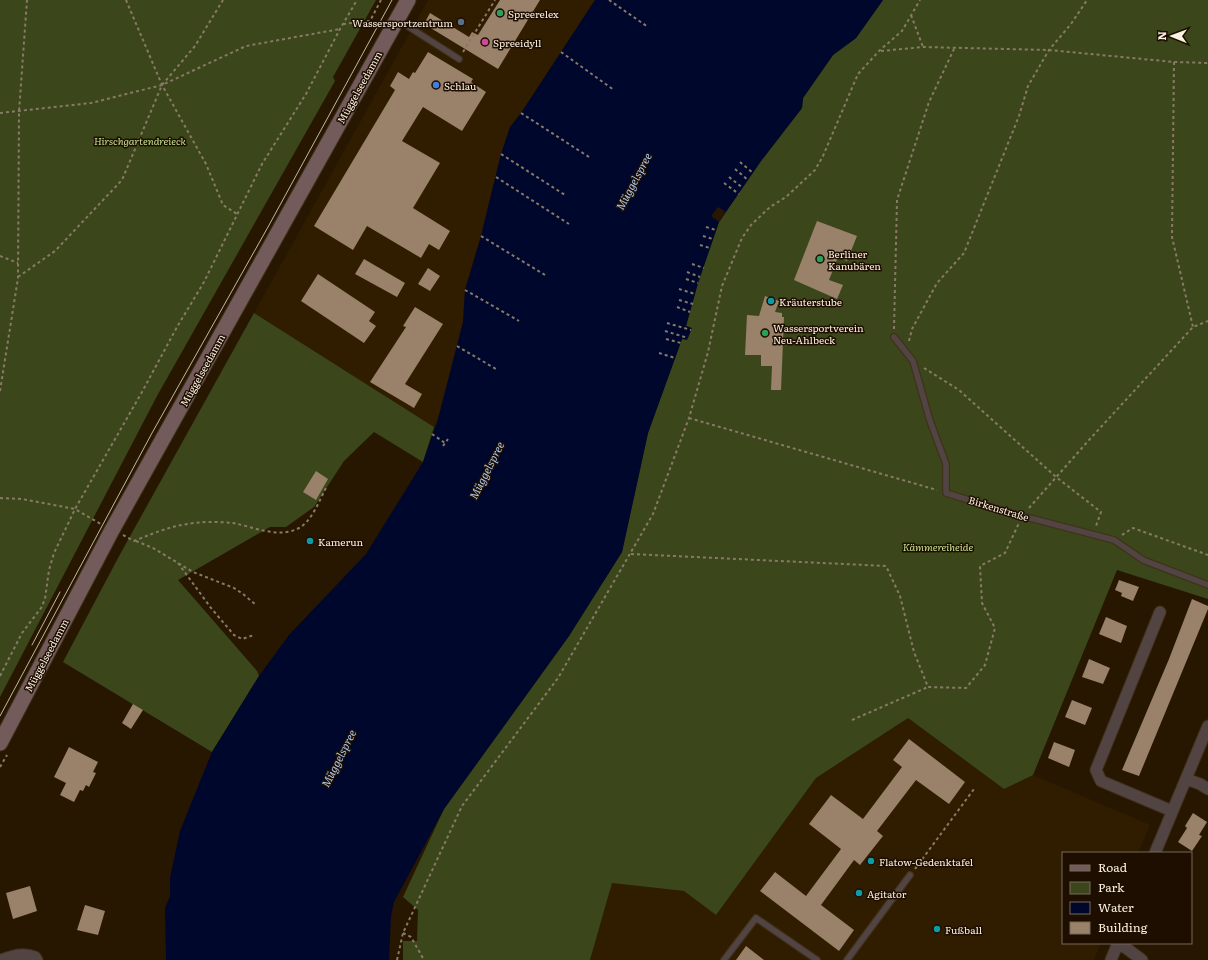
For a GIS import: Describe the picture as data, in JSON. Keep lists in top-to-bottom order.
{
  "streets": {
    "main road": ["Müggelseedamm"],
    "lane": ["Birkenstraße"]
  },
  "water": ["Müggelspree"],
  "parks": ["Hirschgartendreieck", "Kämmereiheide"],
  "places": [
    "Spreerelex",
    "Wassersportzentrum",
    "Spreeidyll",
    "Schlau",
    "Berliner Kanubären",
    "Kräuterstube",
    "Wassersportverein Neu-Ahlbeck",
    "Kamerun",
    "Flatow-Gedenktafel",
    "Agitator",
    "Fußball"
  ],
  "legend": [
    "Road",
    "Park",
    "Water",
    "Building"
  ],
  "north": "left"
}
